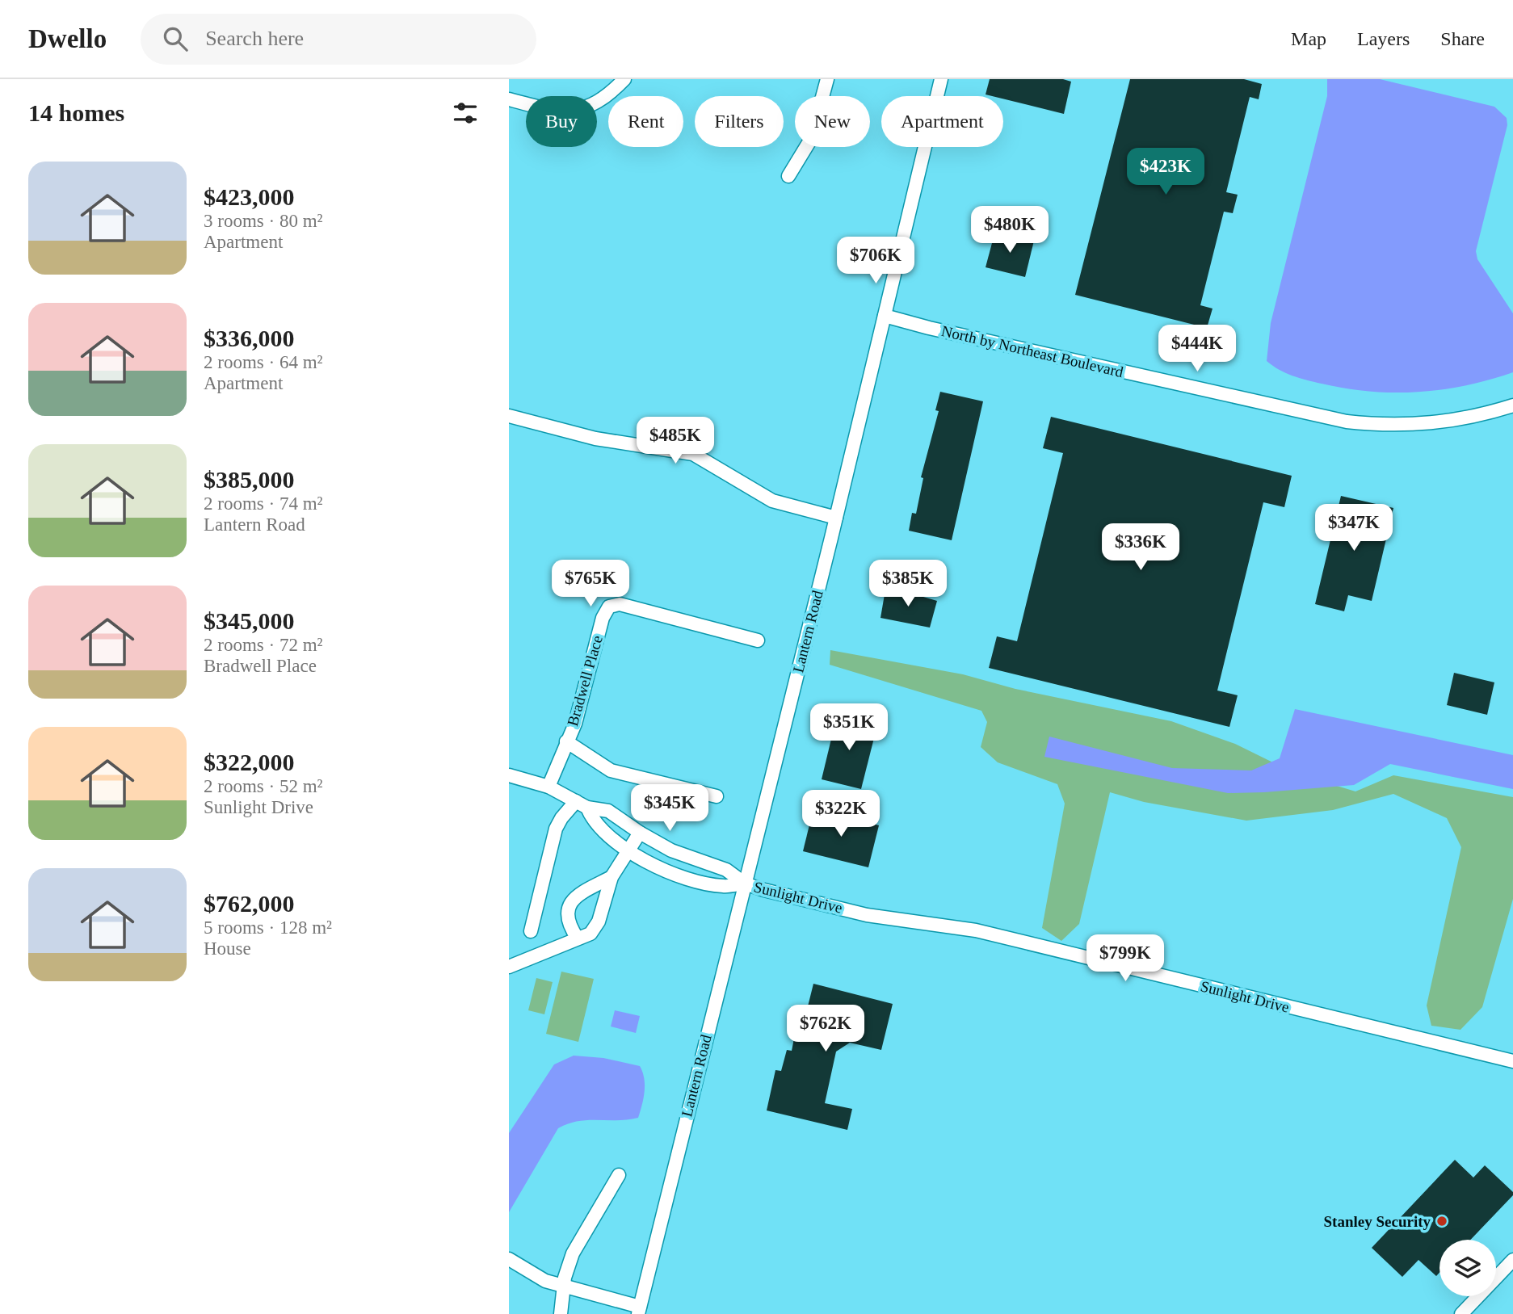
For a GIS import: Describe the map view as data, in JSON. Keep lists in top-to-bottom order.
{
  "streets": {
    "street": [
      "North by Northeast Boulevard",
      "Lantern Road",
      "Bradwell Place",
      "Sunlight Drive"
    ]
  },
  "crossings": [
    ["North by Northeast Boulevard", "Lantern Road"],
    ["Lantern Road", "Sunlight Drive"]
  ],
  "places": ["Stanley Security"],
  "page": {
    "header": "Dwello",
    "search": "Search here",
    "nav": ["Map", "Layers", "Share"],
    "heading": "14 homes",
    "chip": [
      "Buy",
      "Rent",
      "Filters",
      "New",
      "Apartment"
    ],
    "list": [
      {
        "name": "$423,000",
        "note": "3 rooms · 80 m² · Apartment"
      },
      {
        "name": "$336,000",
        "note": "2 rooms · 64 m² · Apartment"
      },
      {
        "name": "$385,000",
        "note": "2 rooms · 74 m² · Lantern Road"
      },
      {
        "name": "$345,000",
        "note": "2 rooms · 72 m² · Bradwell Place"
      },
      {
        "name": "$322,000",
        "note": "2 rooms · 52 m² · Sunlight Drive"
      },
      {
        "name": "$762,000",
        "note": "5 rooms · 128 m² · House"
      }
    ],
    "price": [
      "$423K",
      "$480K",
      "$706K",
      "$444K",
      "$485K",
      "$347K",
      "$336K",
      "$765K",
      "$385K",
      "$351K",
      "$345K",
      "$322K",
      "$799K",
      "$762K"
    ]
  }
}
